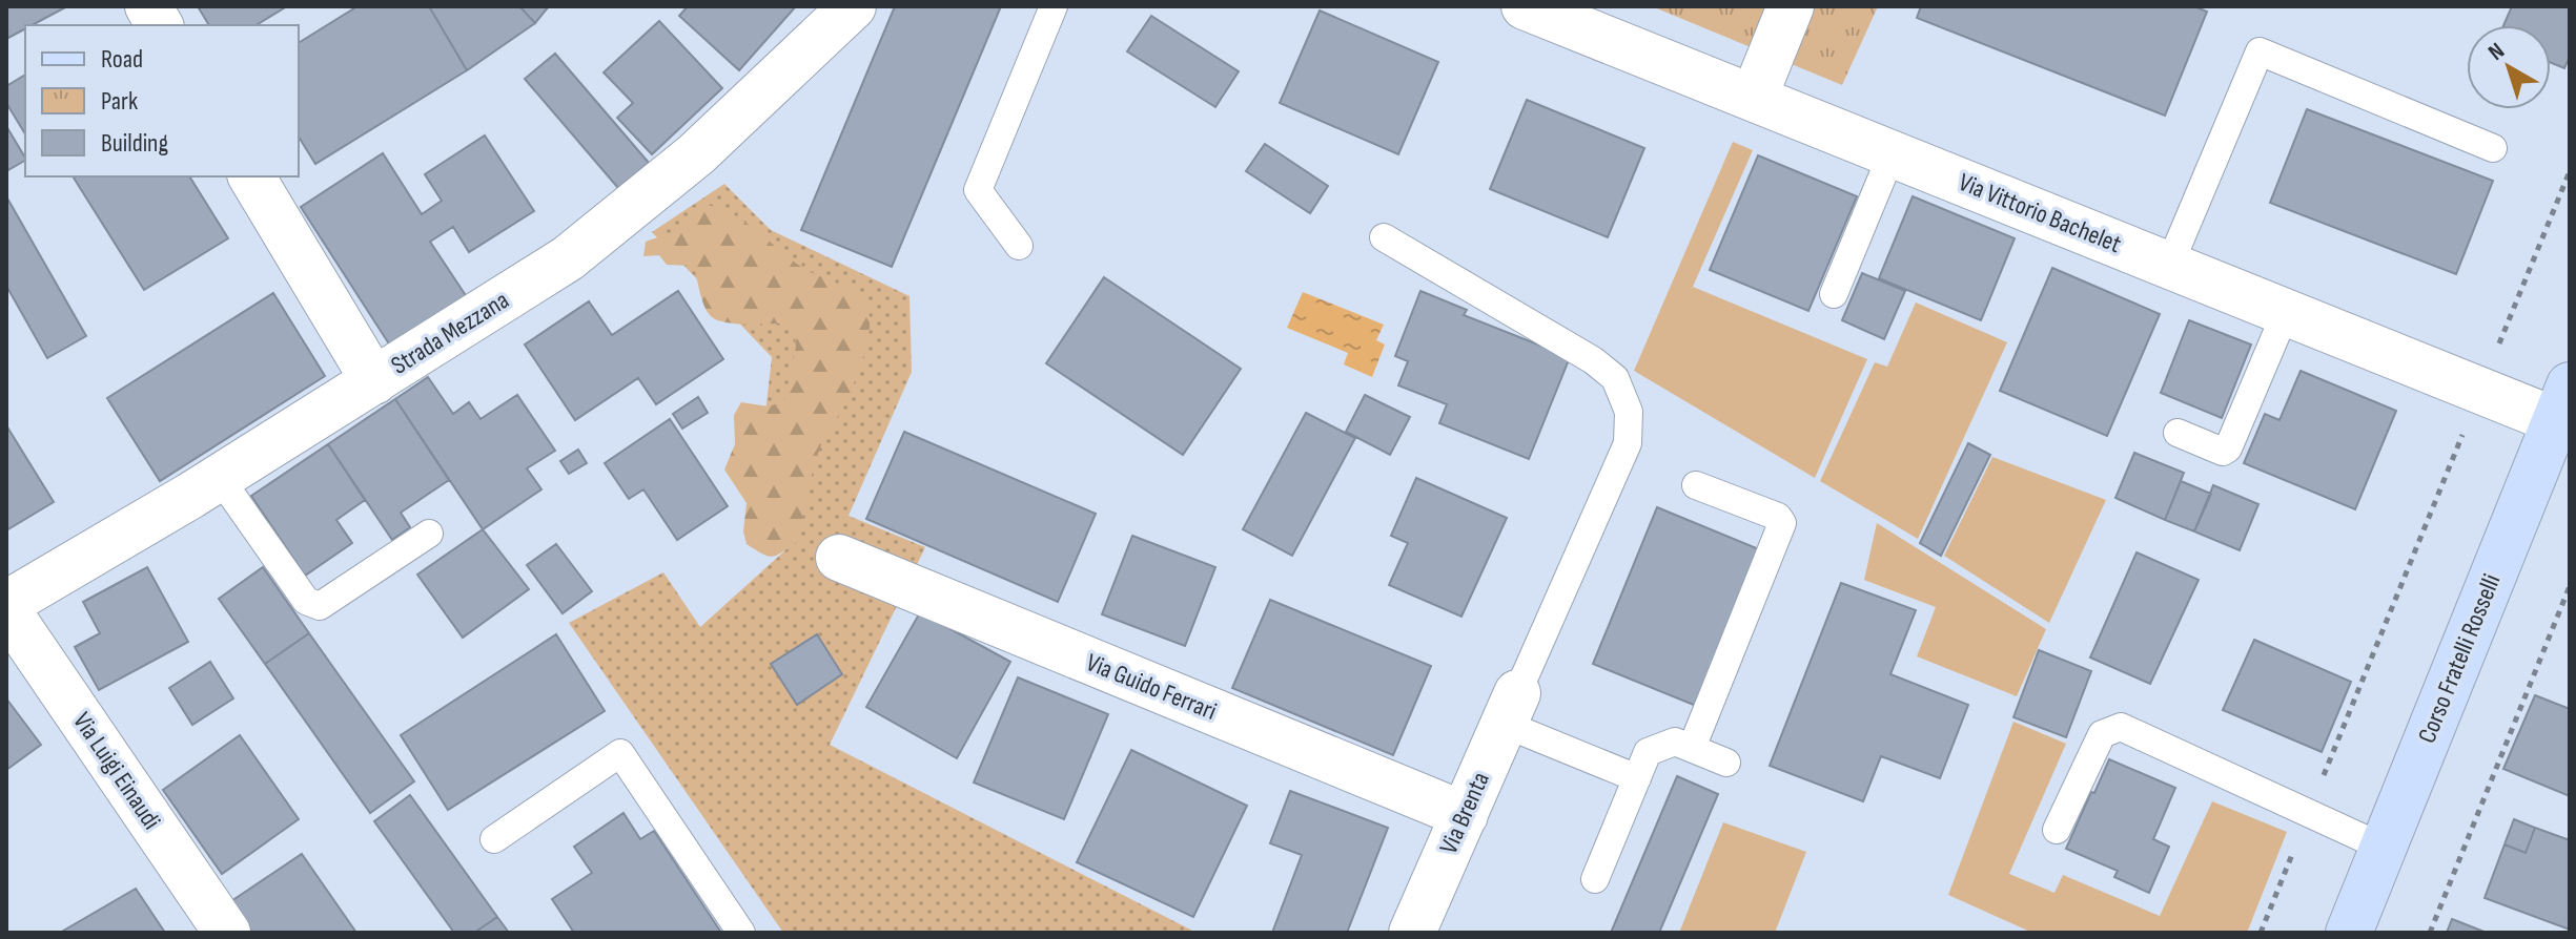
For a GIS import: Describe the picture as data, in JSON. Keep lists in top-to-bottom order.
{
  "streets": {
    "street": [
      "Via Vittorio Bachelet",
      "Strada Mezzana",
      "Corso Fratelli Rosselli",
      "Via Guido Ferrari",
      "Via Luigi Einaudi",
      "Via Brenta"
    ]
  },
  "crossings": [
    ["Via Vittorio Bachelet", "Corso Fratelli Rosselli"],
    ["Strada Mezzana", "Via Luigi Einaudi"],
    ["Via Guido Ferrari", "Via Brenta"]
  ],
  "legend": ["Road", "Park", "Building"],
  "north": "top left"
}
